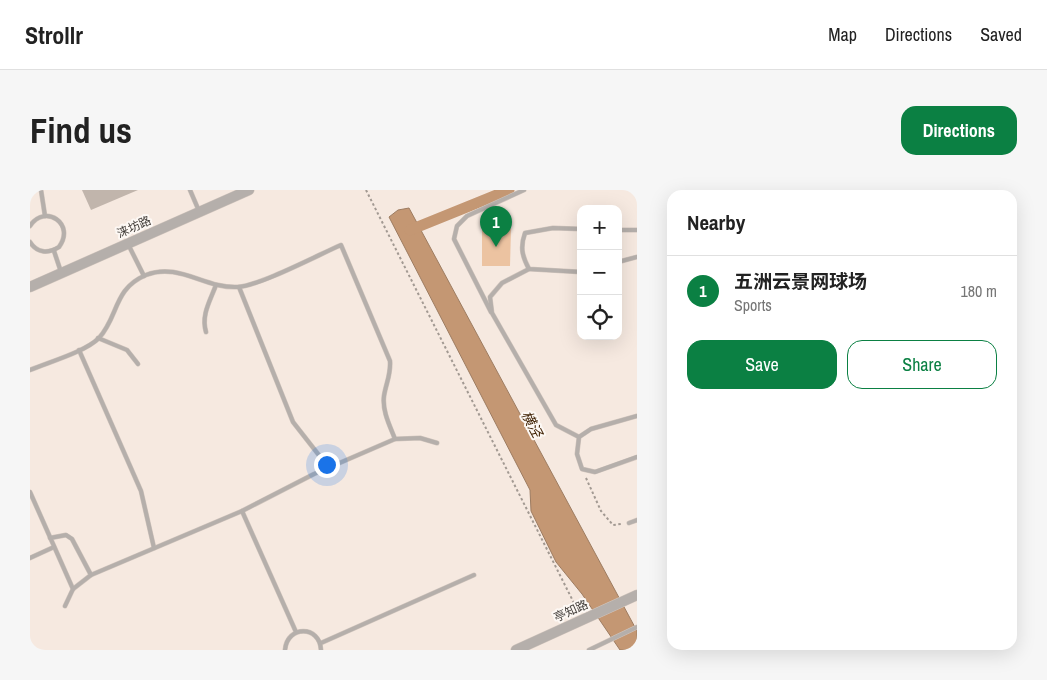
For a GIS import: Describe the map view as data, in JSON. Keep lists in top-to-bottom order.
{
  "streets": {
    "street": ["涞坊路", "亭知路"]
  },
  "water": ["横泾"],
  "page": {
    "header": "Strollr",
    "nav": ["Map", "Directions", "Saved"],
    "buttons": [
      "Directions",
      ["Save", "Share"]
    ],
    "title": "Find us",
    "heading": "Nearby",
    "map_buttons": ["+", "−"],
    "pins": "1",
    "list": [
      {
        "mark": "1",
        "name": "五洲云景网球场",
        "note": "Sports",
        "value": "180 m"
      }
    ]
  }
}
